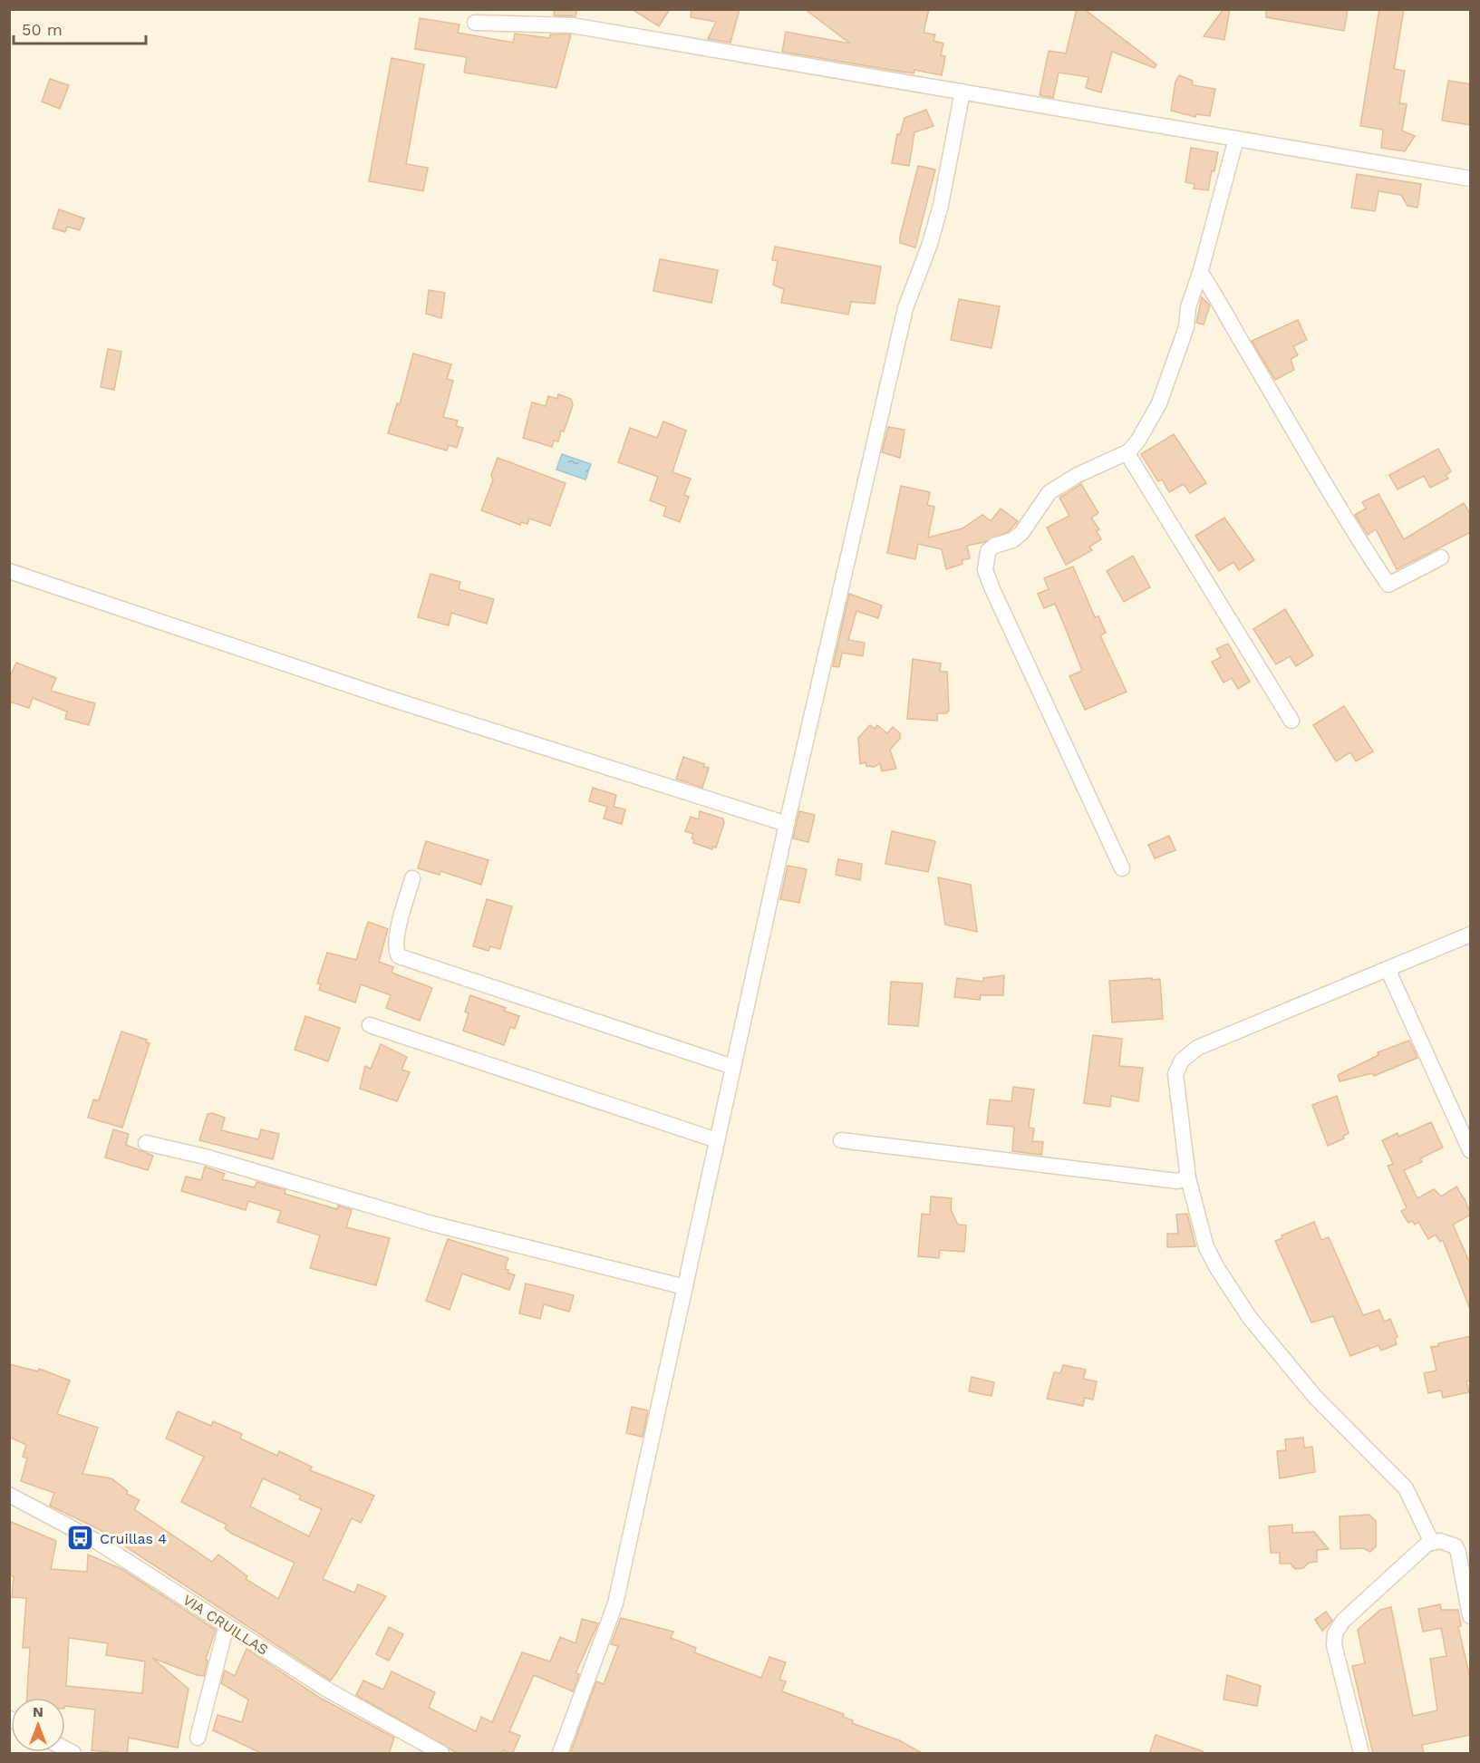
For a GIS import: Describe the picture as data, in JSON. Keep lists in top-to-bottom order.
{
  "streets": {
    "street": ["VIA CRUILLAS"]
  },
  "places": {
    "bus stop": ["Cruillas 4"]
  },
  "scale_bar": "50 m",
  "north": "top"
}
